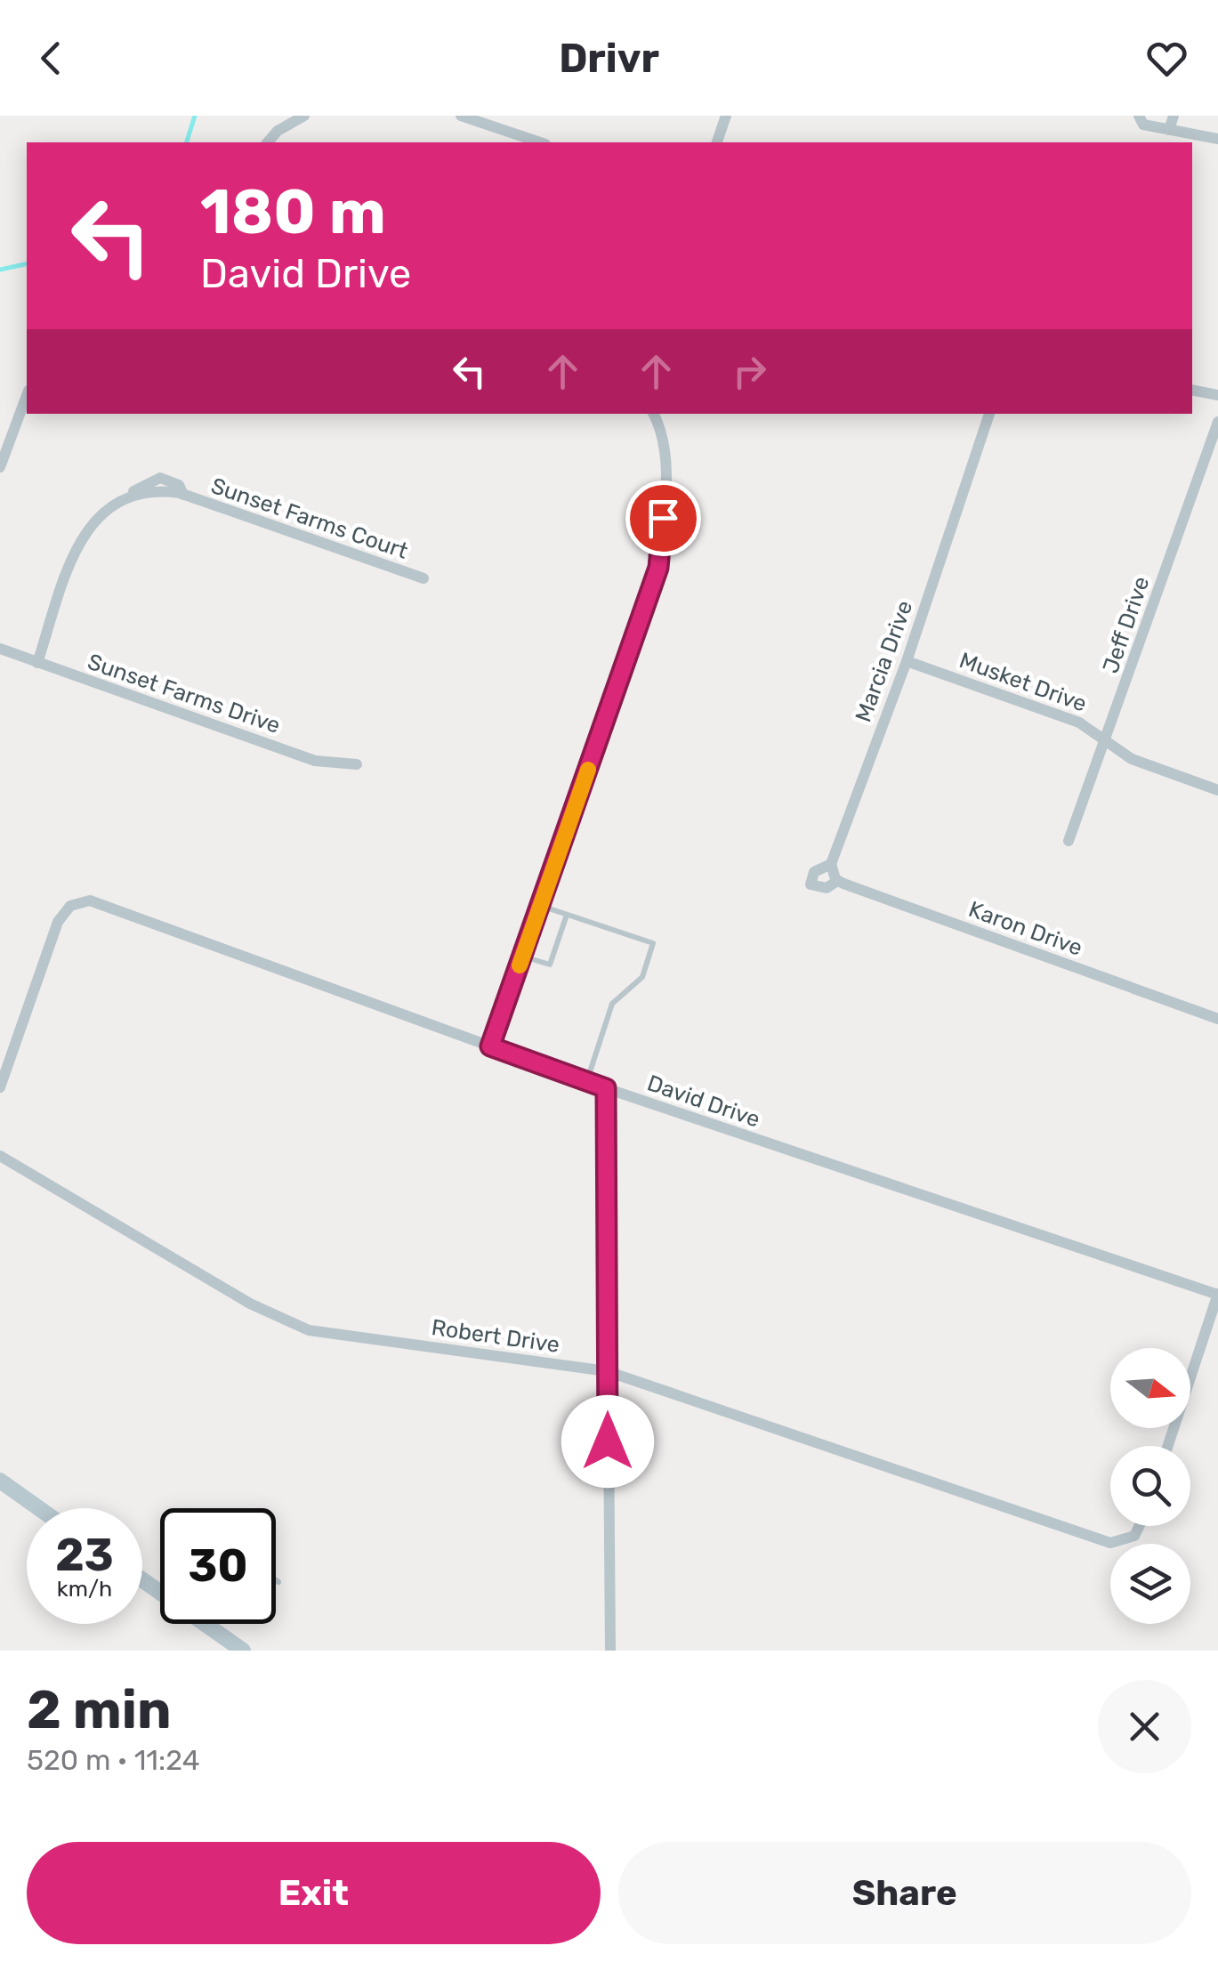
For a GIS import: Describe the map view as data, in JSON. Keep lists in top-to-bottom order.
{
  "streets": {
    "street": [
      "Sunset Farms Court",
      "Jeff Drive",
      "Marcia Drive",
      "Musket Drive",
      "Sunset Farms Drive",
      "Karon Drive",
      "David Drive",
      "Robert Drive"
    ]
  },
  "crossings": [
    ["Sunset Farms Court", "Sunset Farms Drive"],
    ["Jeff Drive", "Musket Drive"],
    ["Marcia Drive", "Musket Drive"],
    ["Marcia Drive", "Karon Drive"]
  ],
  "north": "right",
  "page": {
    "header": "Drivr",
    "turn": ["180 m", "David Drive"],
    "speed": "23 km/h",
    "limit": "30",
    "heading": ["2 min", "520 m · 11:24"],
    "buttons": ["Exit", "Share"]
  }
}
